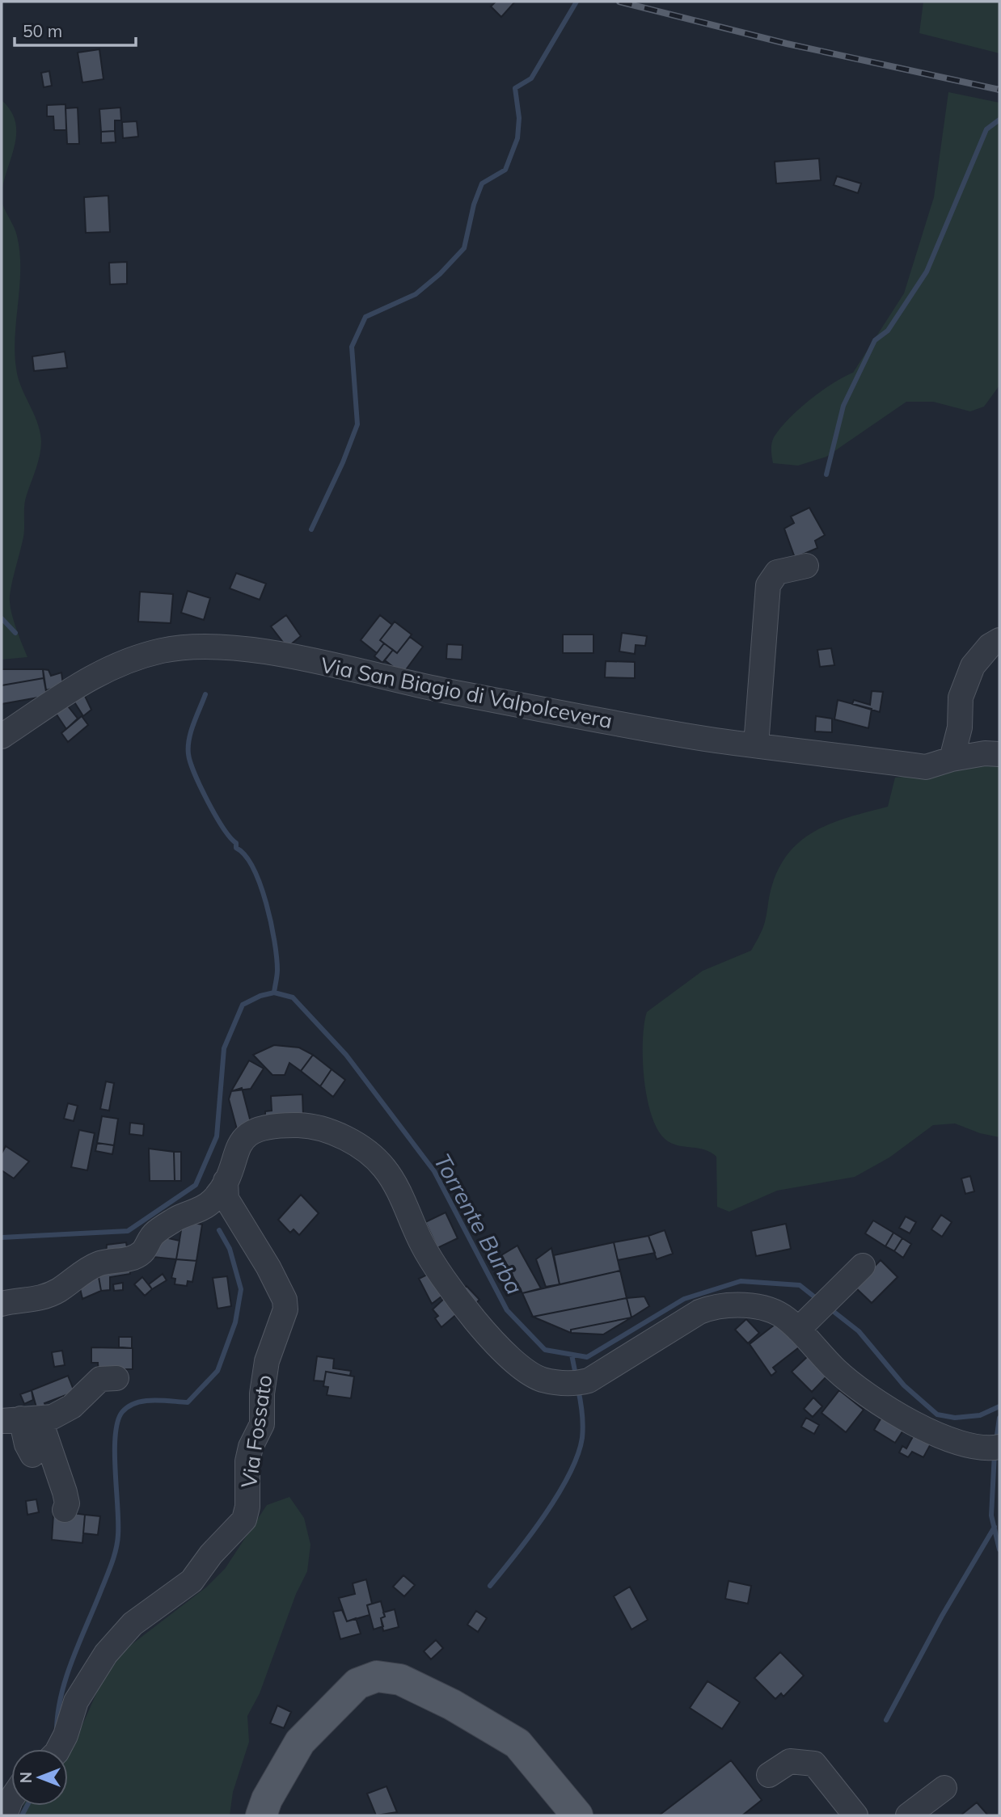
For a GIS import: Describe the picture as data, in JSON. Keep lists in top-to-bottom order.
{
  "streets": {
    "street": ["Via San Biagio di Valpolcevera", "Via Fossato"]
  },
  "water": ["Torrente Burba"],
  "scale_bar": "50 m",
  "north": "left"
}
